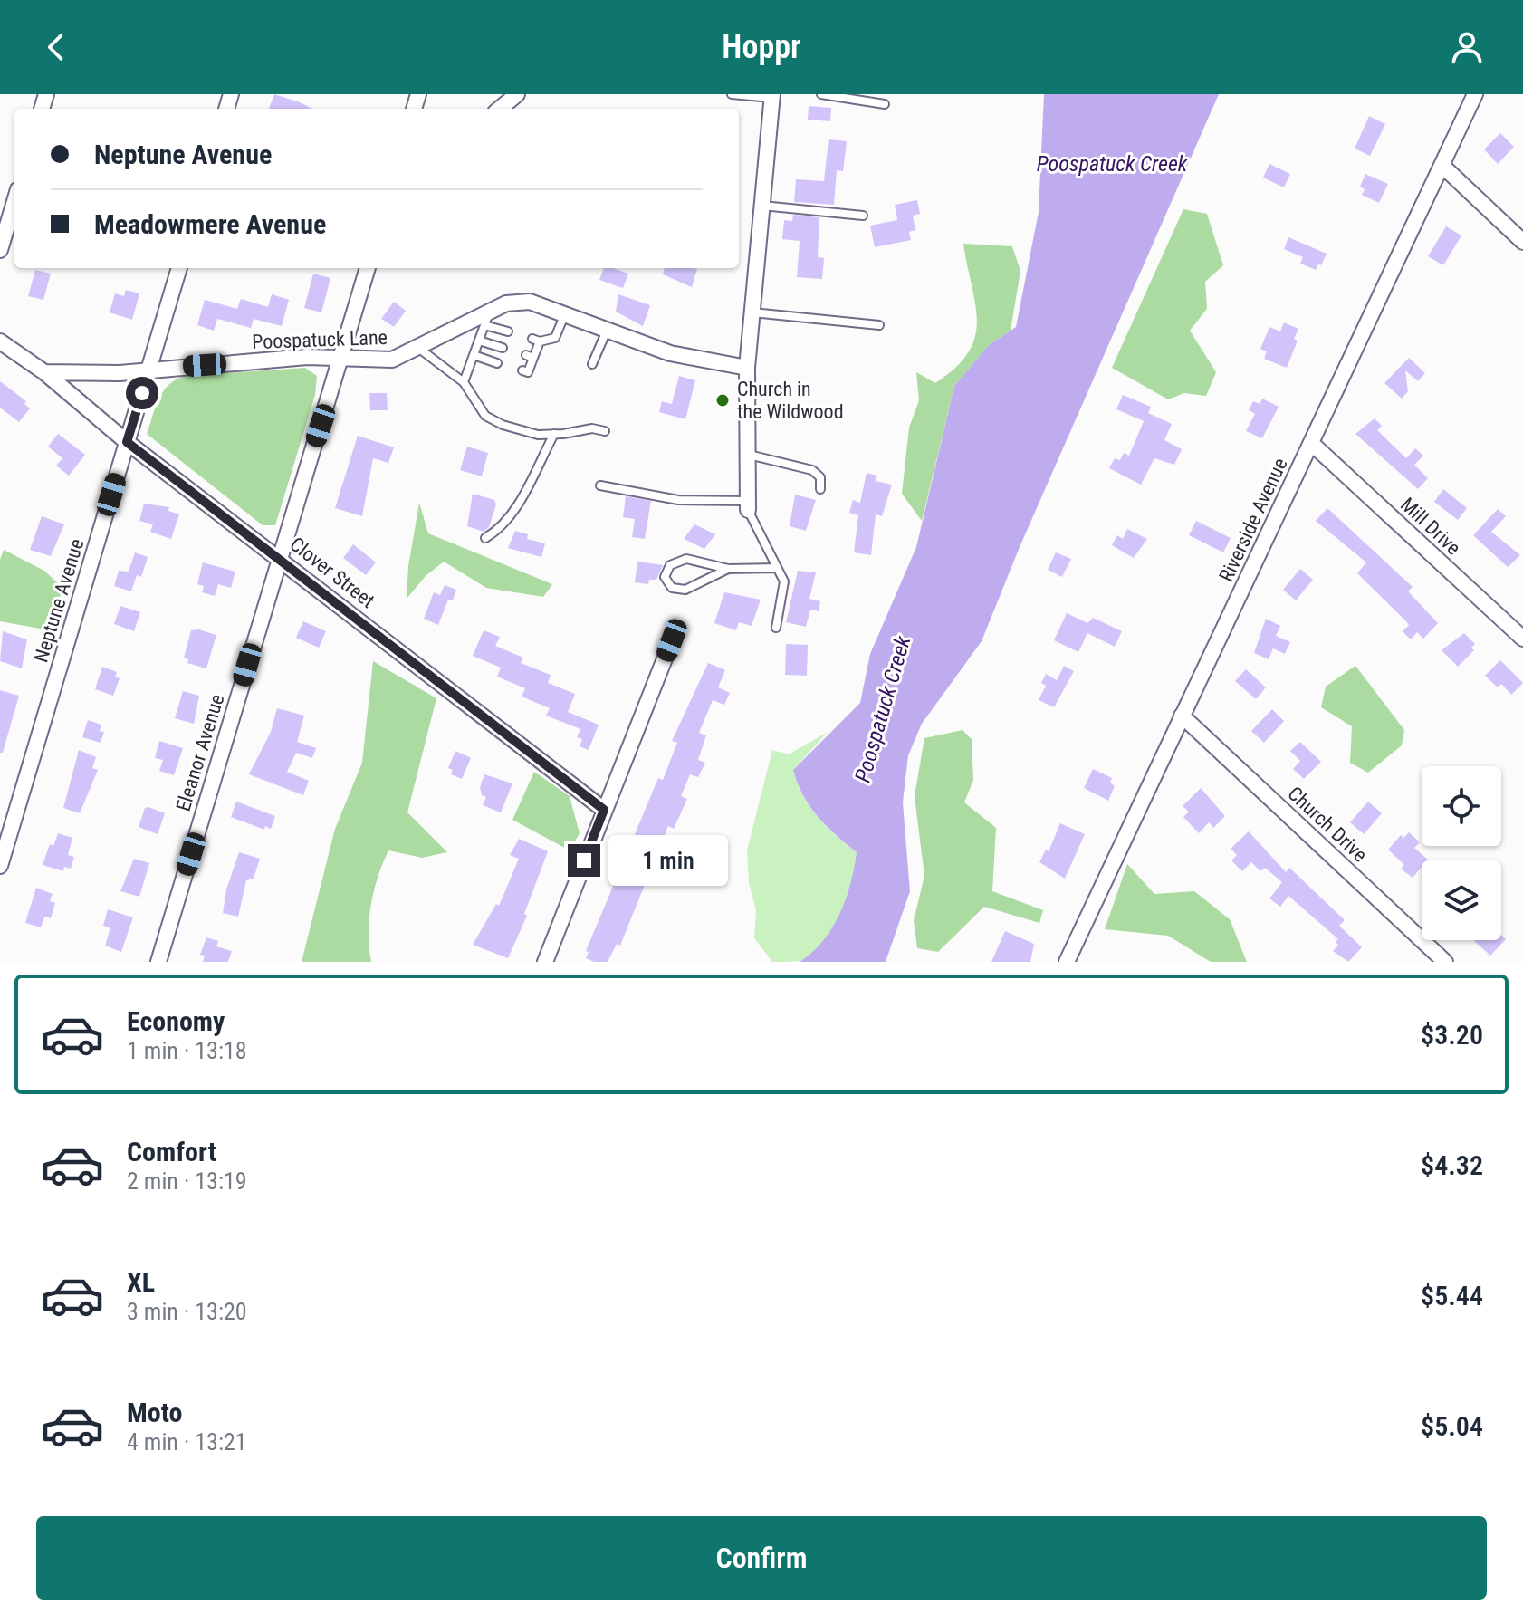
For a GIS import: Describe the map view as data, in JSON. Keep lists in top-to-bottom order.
{
  "streets": {
    "street": [
      "Poospatuck Lane",
      "Riverside Avenue",
      "Mill Drive",
      "Clover Street",
      "Neptune Avenue",
      "Eleanor Avenue",
      "Church Drive"
    ]
  },
  "crossings": [
    ["Poospatuck Lane", "Clover Street"],
    ["Poospatuck Lane", "Neptune Avenue"],
    ["Poospatuck Lane", "Eleanor Avenue"],
    ["Riverside Avenue", "Mill Drive"],
    ["Riverside Avenue", "Church Drive"],
    ["Clover Street", "Neptune Avenue"],
    ["Clover Street", "Eleanor Avenue"]
  ],
  "water": ["Poospatuck Creek"],
  "places": ["Church in the Wildwood"],
  "page": {
    "header": "Hoppr",
    "banner": ["Neptune Avenue", "Meadowmere Avenue"],
    "bubble": "1 min",
    "list": [
      {
        "name": "Economy",
        "note": "1 min · 13:18",
        "value": "$3.20"
      },
      {
        "name": "Comfort",
        "note": "2 min · 13:19",
        "value": "$4.32"
      },
      {
        "name": "XL",
        "note": "3 min · 13:20",
        "value": "$5.44"
      },
      {
        "name": "Moto",
        "note": "4 min · 13:21",
        "value": "$5.04"
      }
    ],
    "buttons": "Confirm"
  }
}
